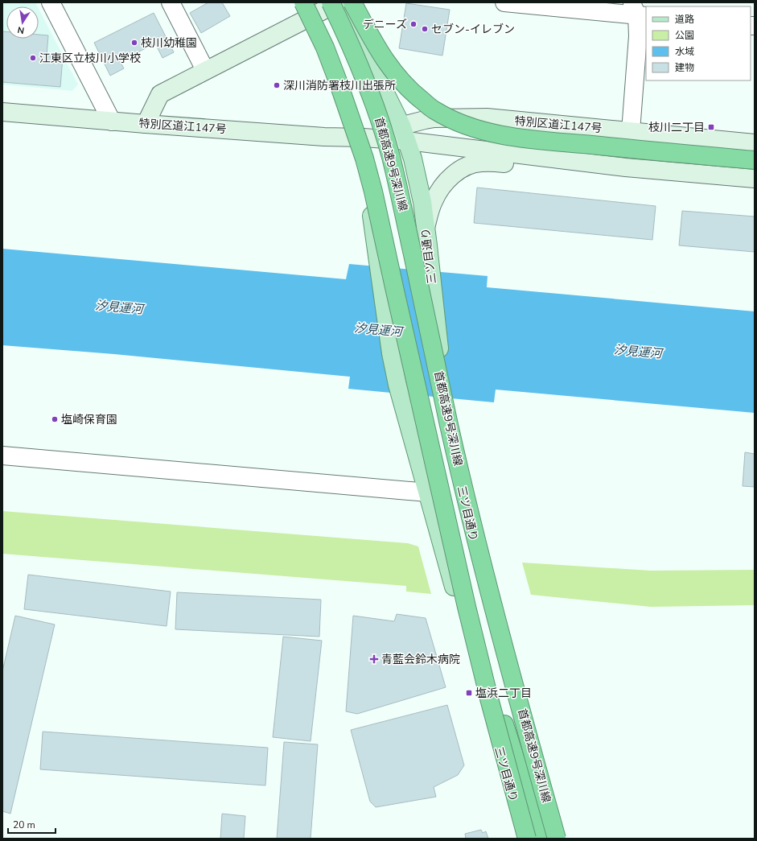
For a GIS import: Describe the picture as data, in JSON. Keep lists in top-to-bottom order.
{
  "streets": {
    "highway": ["首都高速9号深川線"],
    "main road": ["三ツ目通り"],
    "street": ["特別区道江147号"]
  },
  "crossings": [
    ["特別区道江147号", "三ツ目通り"],
    ["首都高速9号深川線", "三ツ目通り"]
  ],
  "water": ["汐見運河"],
  "places": {
    "other": [
      "デニーズ",
      "セブン-イレブン",
      "枝川幼稚園",
      "江東区立枝川小学校",
      "深川消防署枝川出張所",
      "塩崎保育園"
    ],
    "transit": ["枝川二丁目", "塩浜二丁目"],
    "health": ["青藍会鈴木病院"]
  },
  "legend": [
    "道路",
    "公園",
    "水域",
    "建物"
  ],
  "scale_bar": "20 m",
  "north": "bottom"
}
